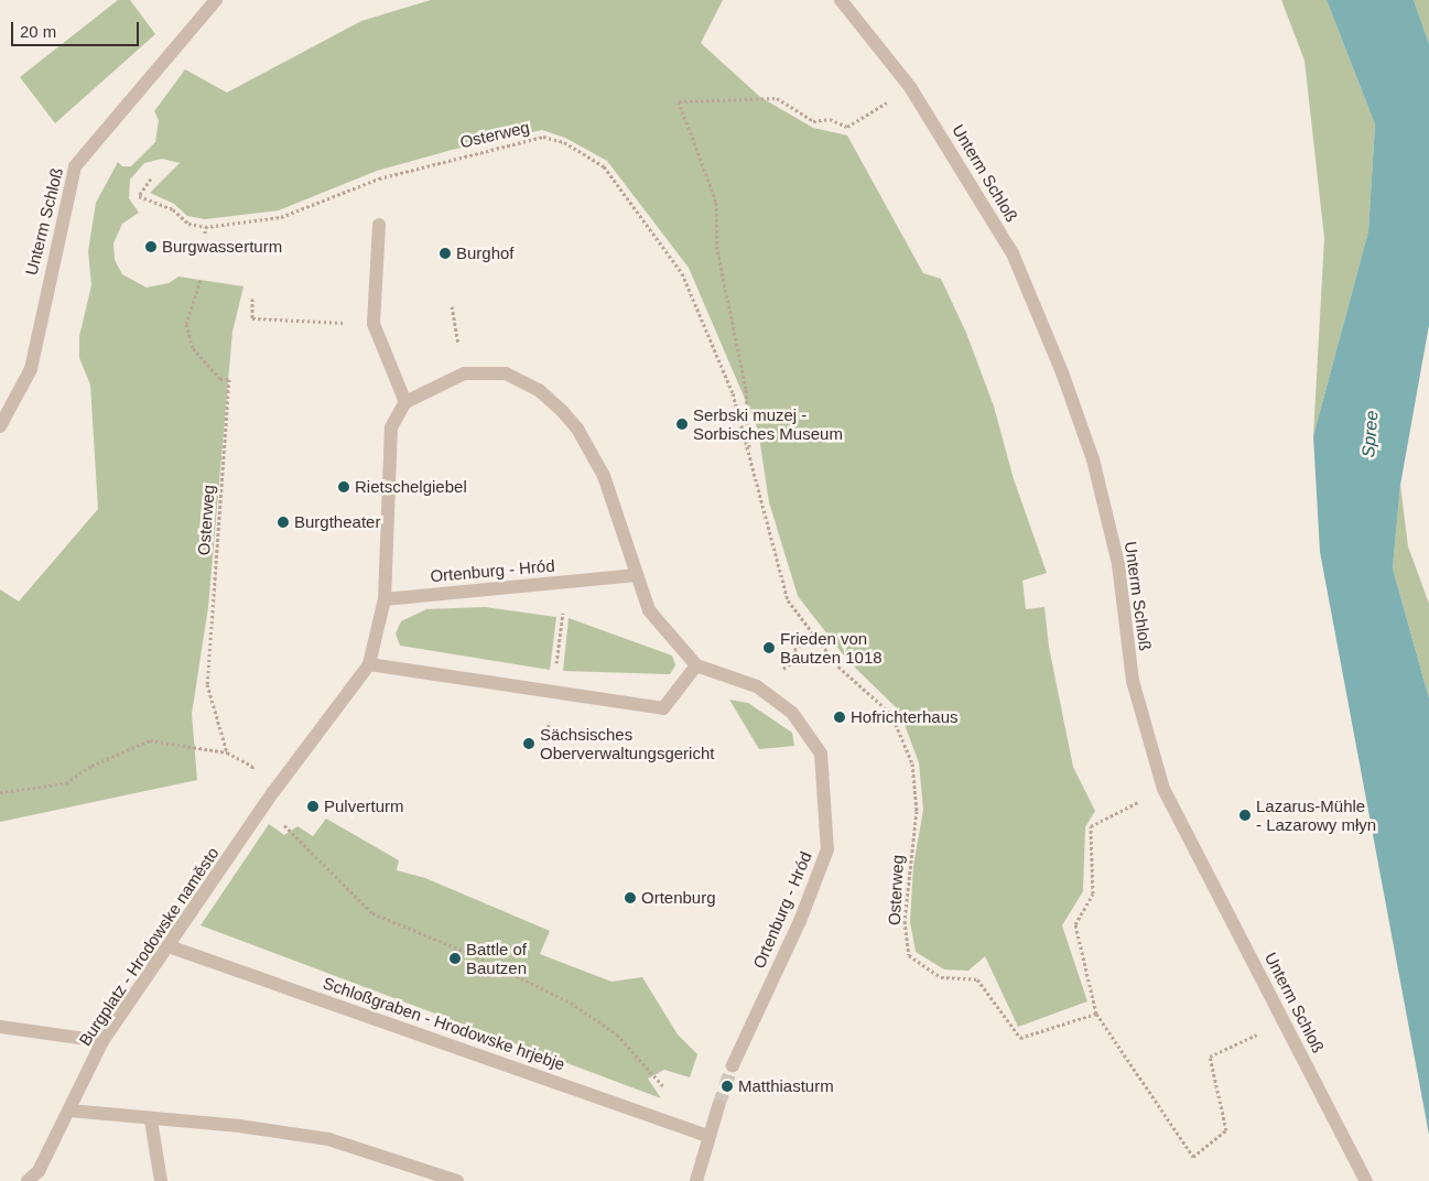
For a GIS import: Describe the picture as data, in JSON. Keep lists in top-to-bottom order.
{
  "streets": {
    "street": [
      "Unterm Schloß",
      "Ortenburg - Hród",
      "Burgplatz - Hrodowske naměsto",
      "Schloßgraben - Hrodowske hrjebje"
    ],
    "path": ["Osterweg"]
  },
  "crossings": [
    ["Osterweg", "Unterm Schloß"],
    ["Burgplatz - Hrodowske naměsto", "Schloßgraben - Hrodowske hrjebje"]
  ],
  "water": ["Spree"],
  "places": [
    "Burgwasserturm",
    "Burghof",
    "Serbski muzej - Sorbisches Museum",
    "Rietschelgiebel",
    "Burgtheater",
    "Frieden von Bautzen 1018",
    "Hofrichterhaus",
    "Sächsisches Oberverwaltungsgericht",
    "Pulverturm",
    "Lazarus-Mühle - Lazarowy młyn",
    "Ortenburg",
    "Battle of Bautzen",
    "Matthiasturm"
  ],
  "scale_bar": "20 m"
}
